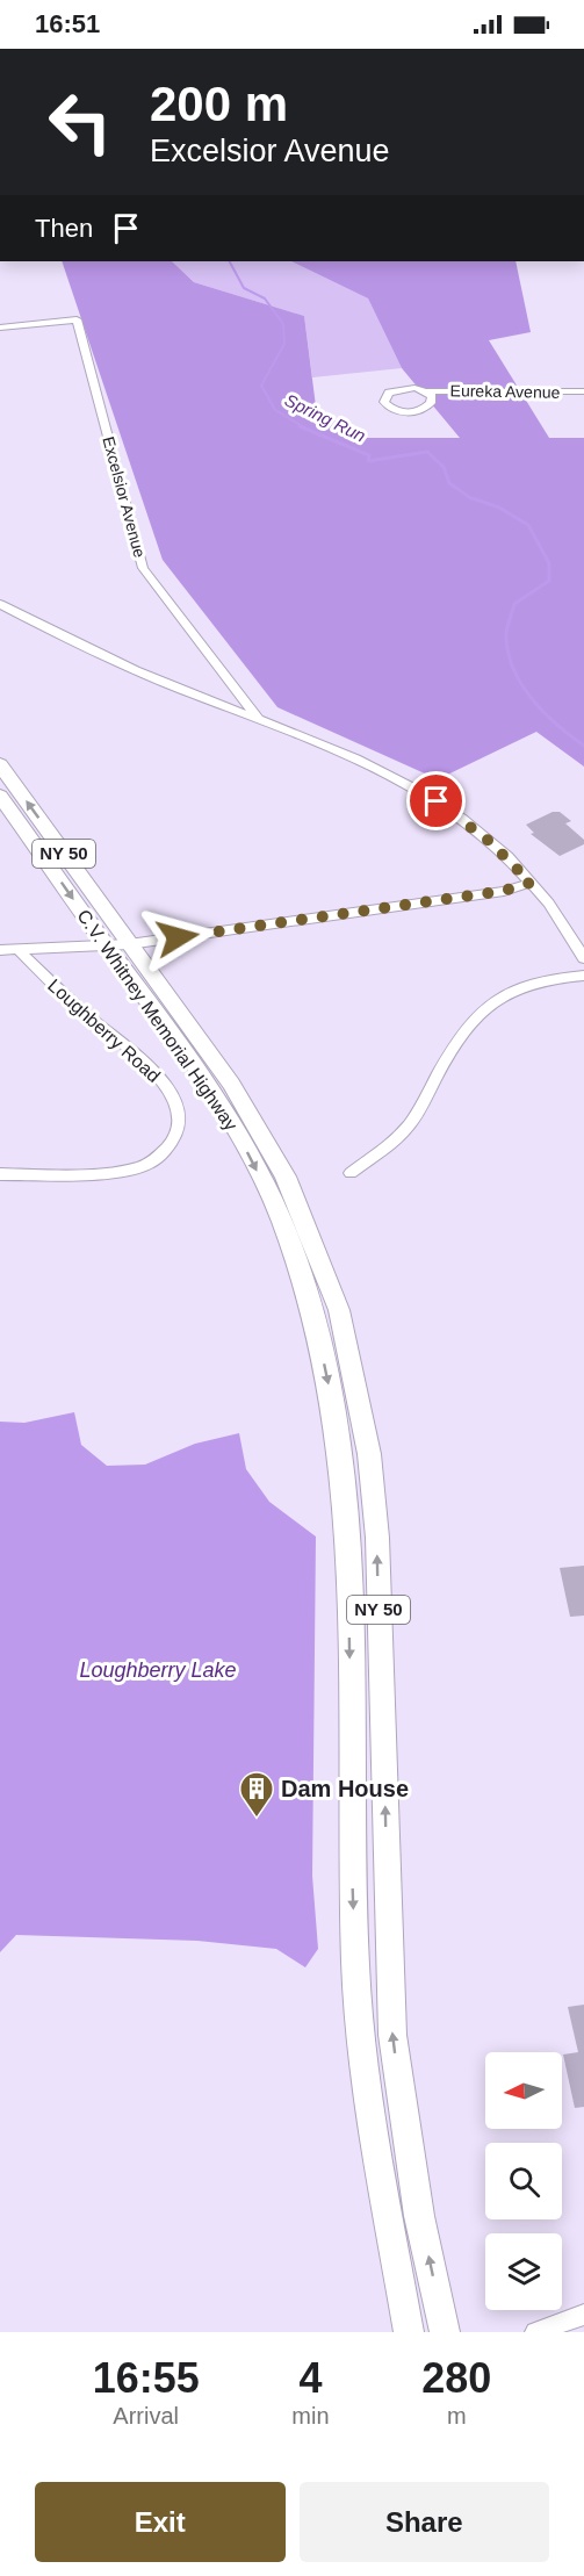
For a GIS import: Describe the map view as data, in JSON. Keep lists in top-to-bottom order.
{
  "streets": {
    "highway": ["NY 50", "C.V. Whitney Memorial Highway"],
    "street": ["Eureka Avenue", "Excelsior Avenue", "Loughberry Road"]
  },
  "water": ["Spring Run", "Loughberry Lake"],
  "places": {
    "building": ["Dam House"]
  },
  "north": "left",
  "page": {
    "status": "16:51",
    "turn": ["200 m", "Excelsior Avenue"],
    "then": "Then",
    "eta": [
      "16:55",
      "Arrival",
      "4",
      "min",
      "280",
      "m"
    ],
    "buttons": ["Exit", "Share"]
  }
}
